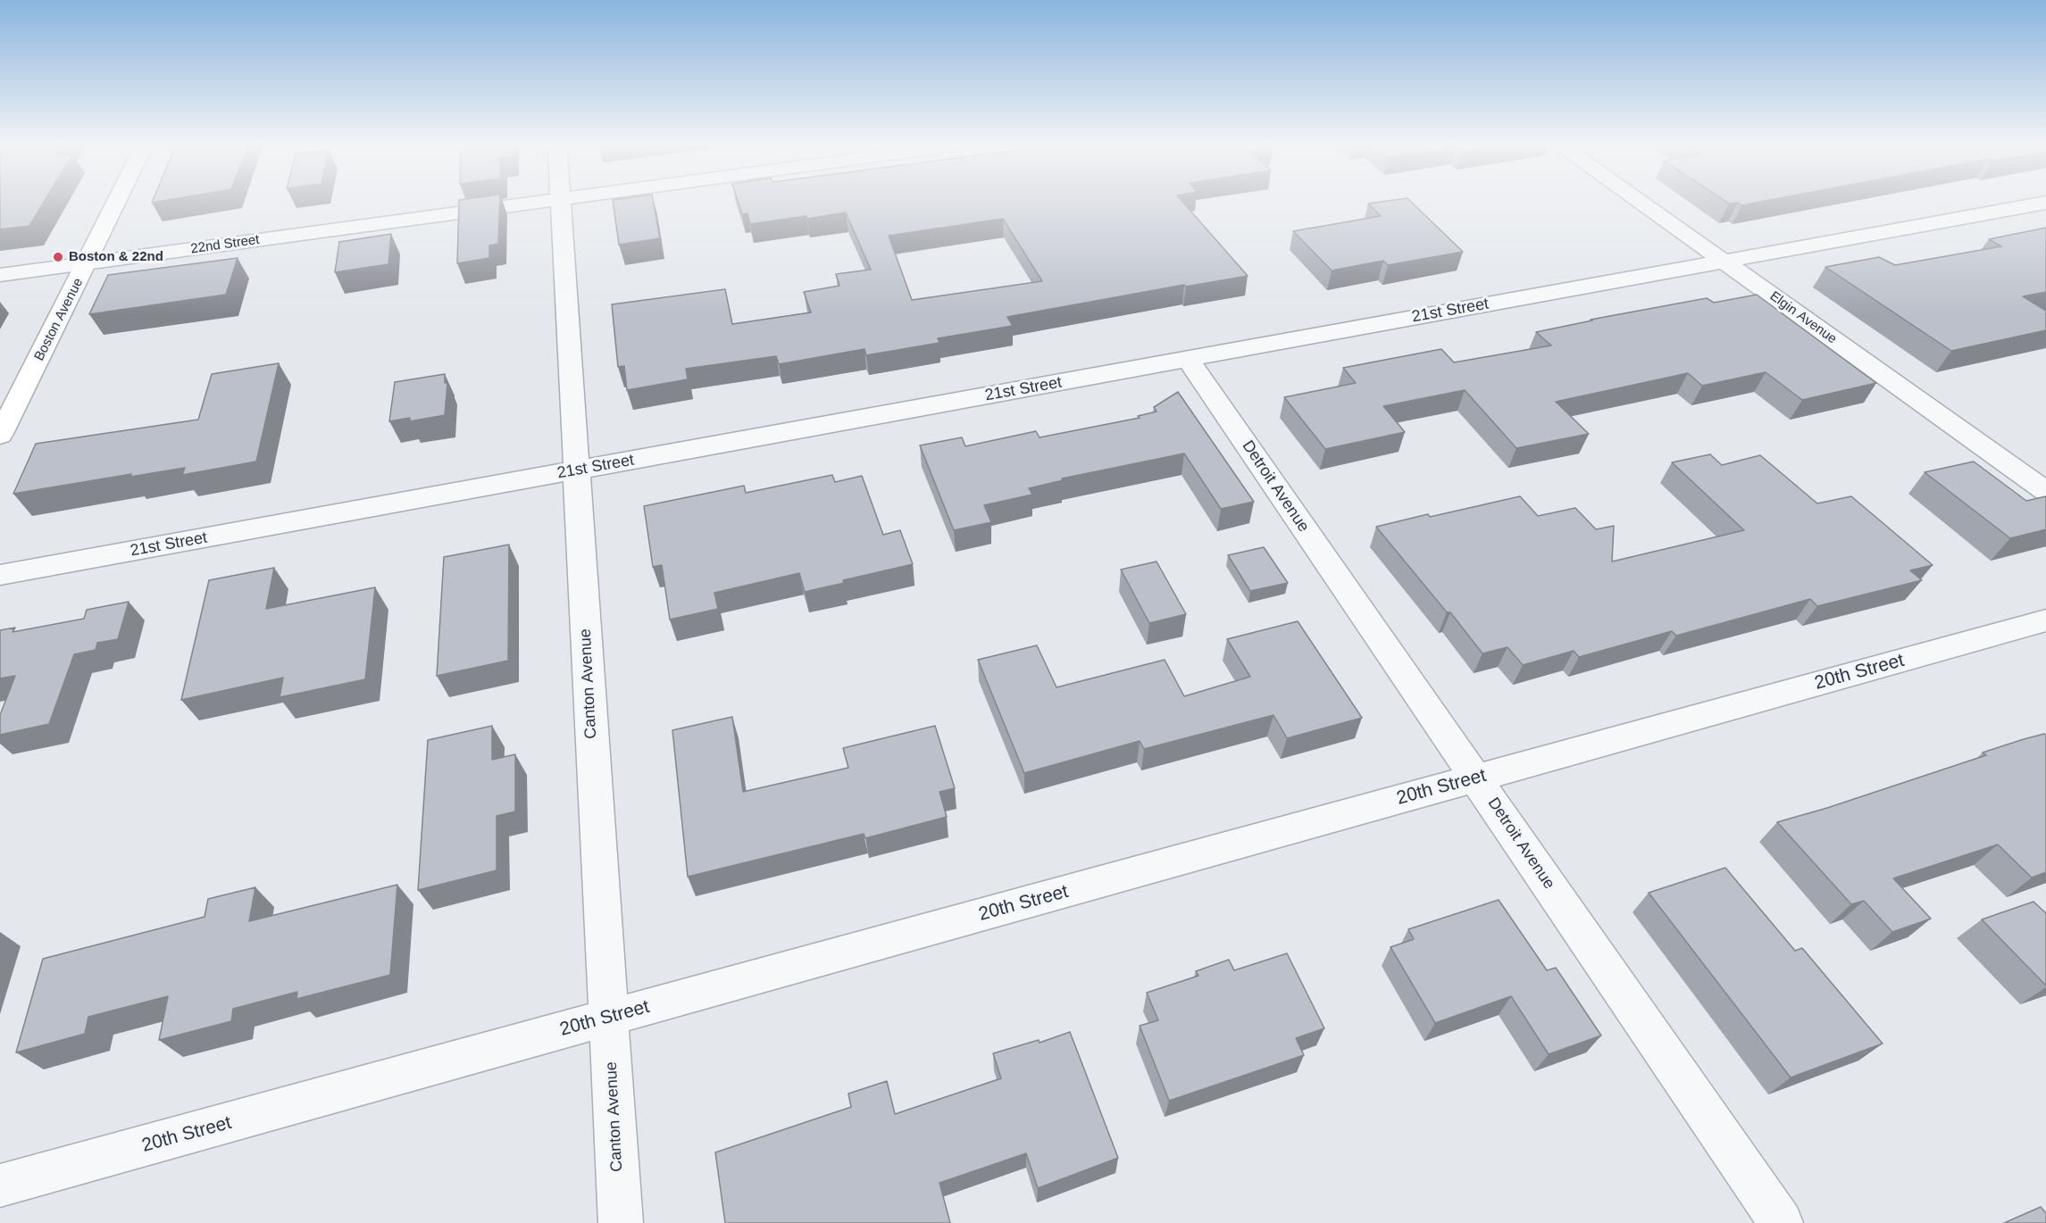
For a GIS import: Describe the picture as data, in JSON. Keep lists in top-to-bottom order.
{
  "streets": {
    "street": [
      "22nd Street",
      "21st Street",
      "Elgin Avenue",
      "Boston Avenue",
      "Detroit Avenue",
      "20th Street",
      "Canton Avenue"
    ]
  },
  "crossings": [
    ["22nd Street", "Boston Avenue"],
    ["21st Street", "Elgin Avenue"],
    ["21st Street", "Detroit Avenue"],
    ["21st Street", "Canton Avenue"],
    ["Detroit Avenue", "20th Street"],
    ["20th Street", "Canton Avenue"]
  ],
  "places": ["Boston & 22nd"]
}
